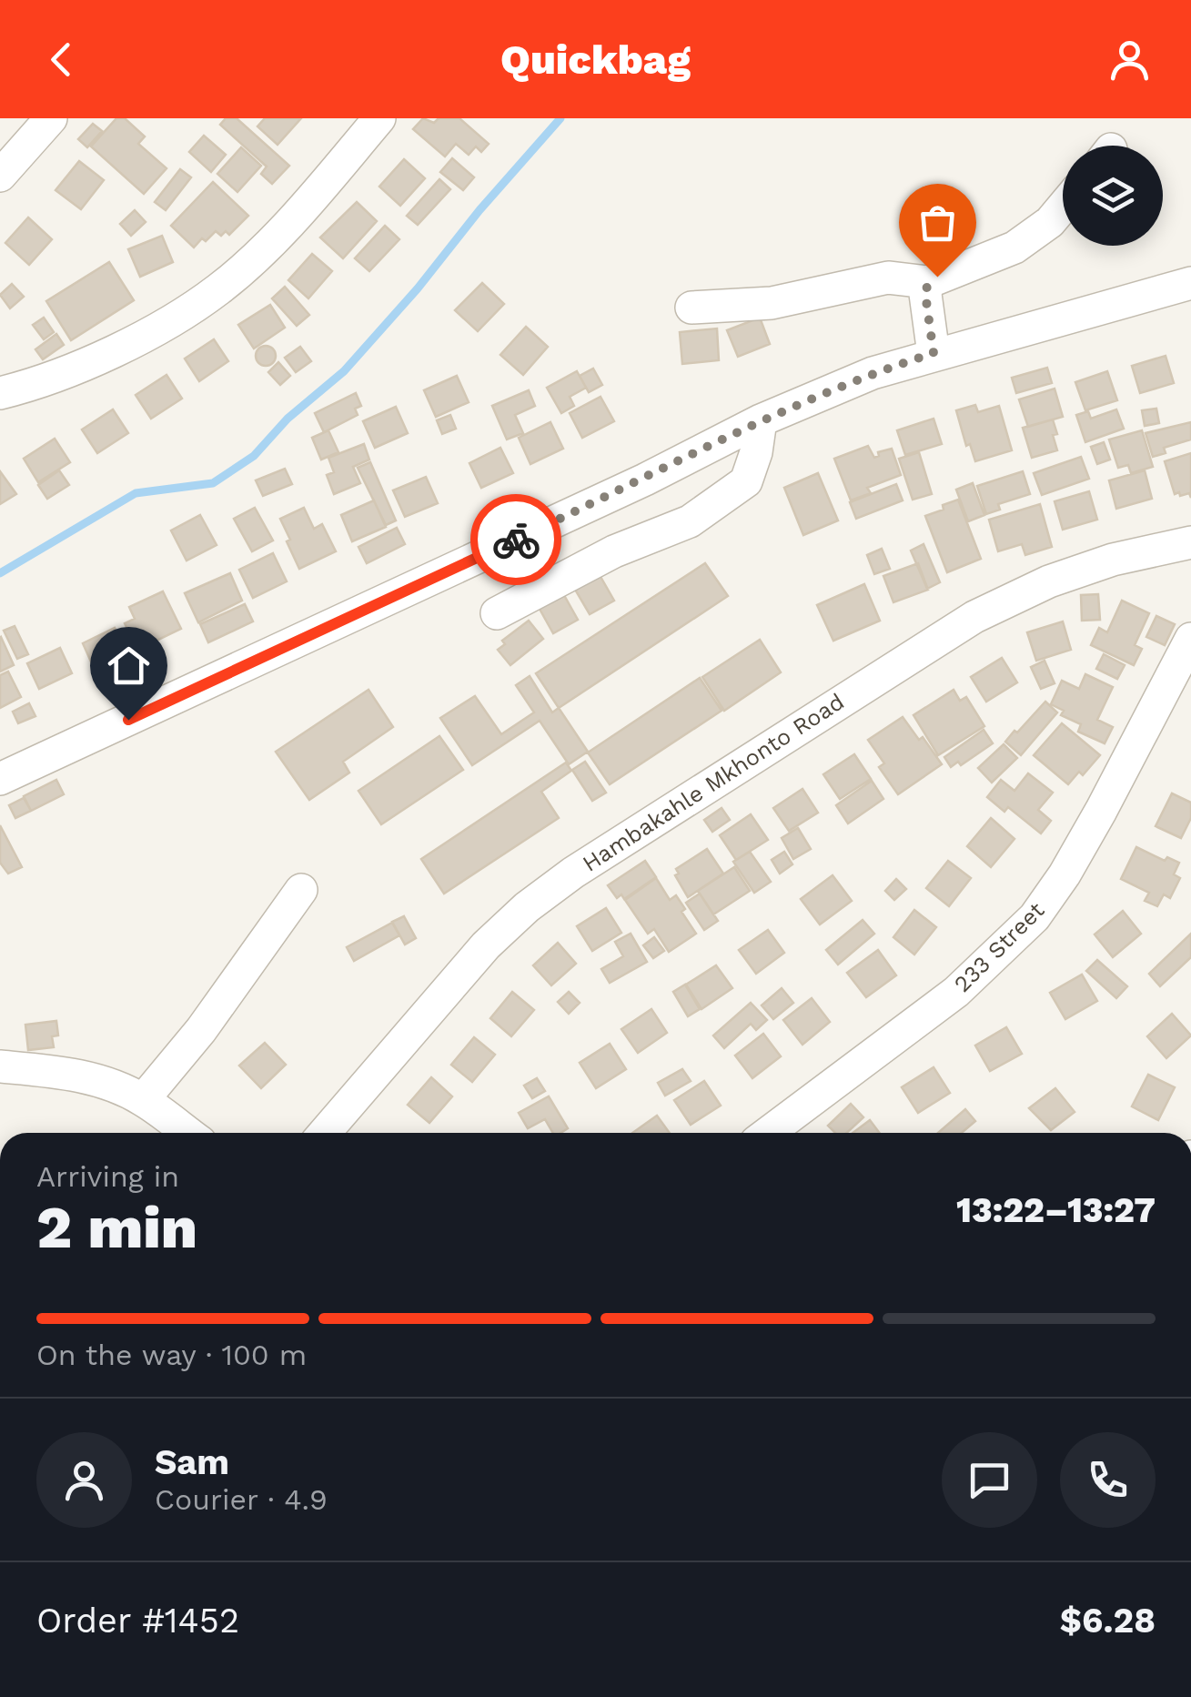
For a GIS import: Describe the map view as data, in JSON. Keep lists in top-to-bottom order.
{
  "streets": {
    "street": ["Hambakahle Mkhonto Road", "233 Street"]
  },
  "page": {
    "header": "Quickbag",
    "heading": ["2 min", "Arriving in", "13:22–13:27"],
    "panel": [
      "Sam",
      "Courier · 4.9",
      "Order #1452",
      "$6.28"
    ],
    "bar": "On the way · 100 m"
  }
}
